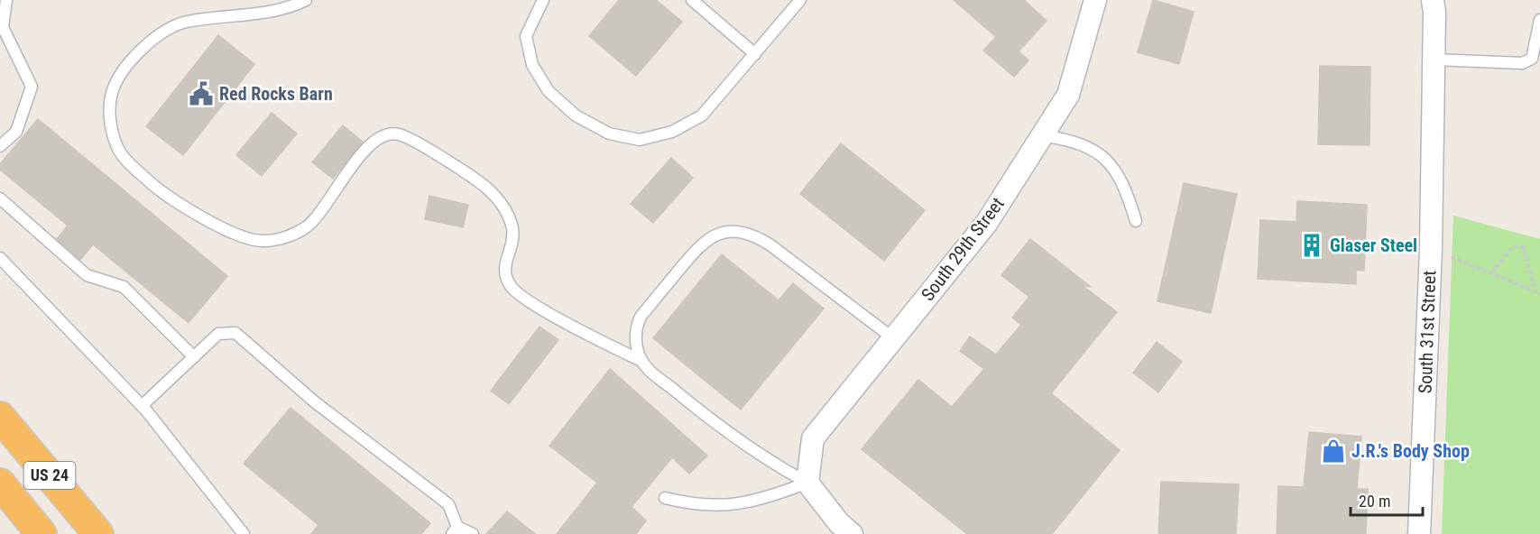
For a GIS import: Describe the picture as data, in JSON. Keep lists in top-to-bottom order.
{
  "streets": {
    "highway": ["US 24"],
    "street": ["South 29th Street", "South 31st Street"]
  },
  "places": {
    "public building": ["Red Rocks Barn"],
    "building": ["Glaser Steel"],
    "shop": ["J.R.'s Body Shop"]
  },
  "scale_bar": "20 m"
}
